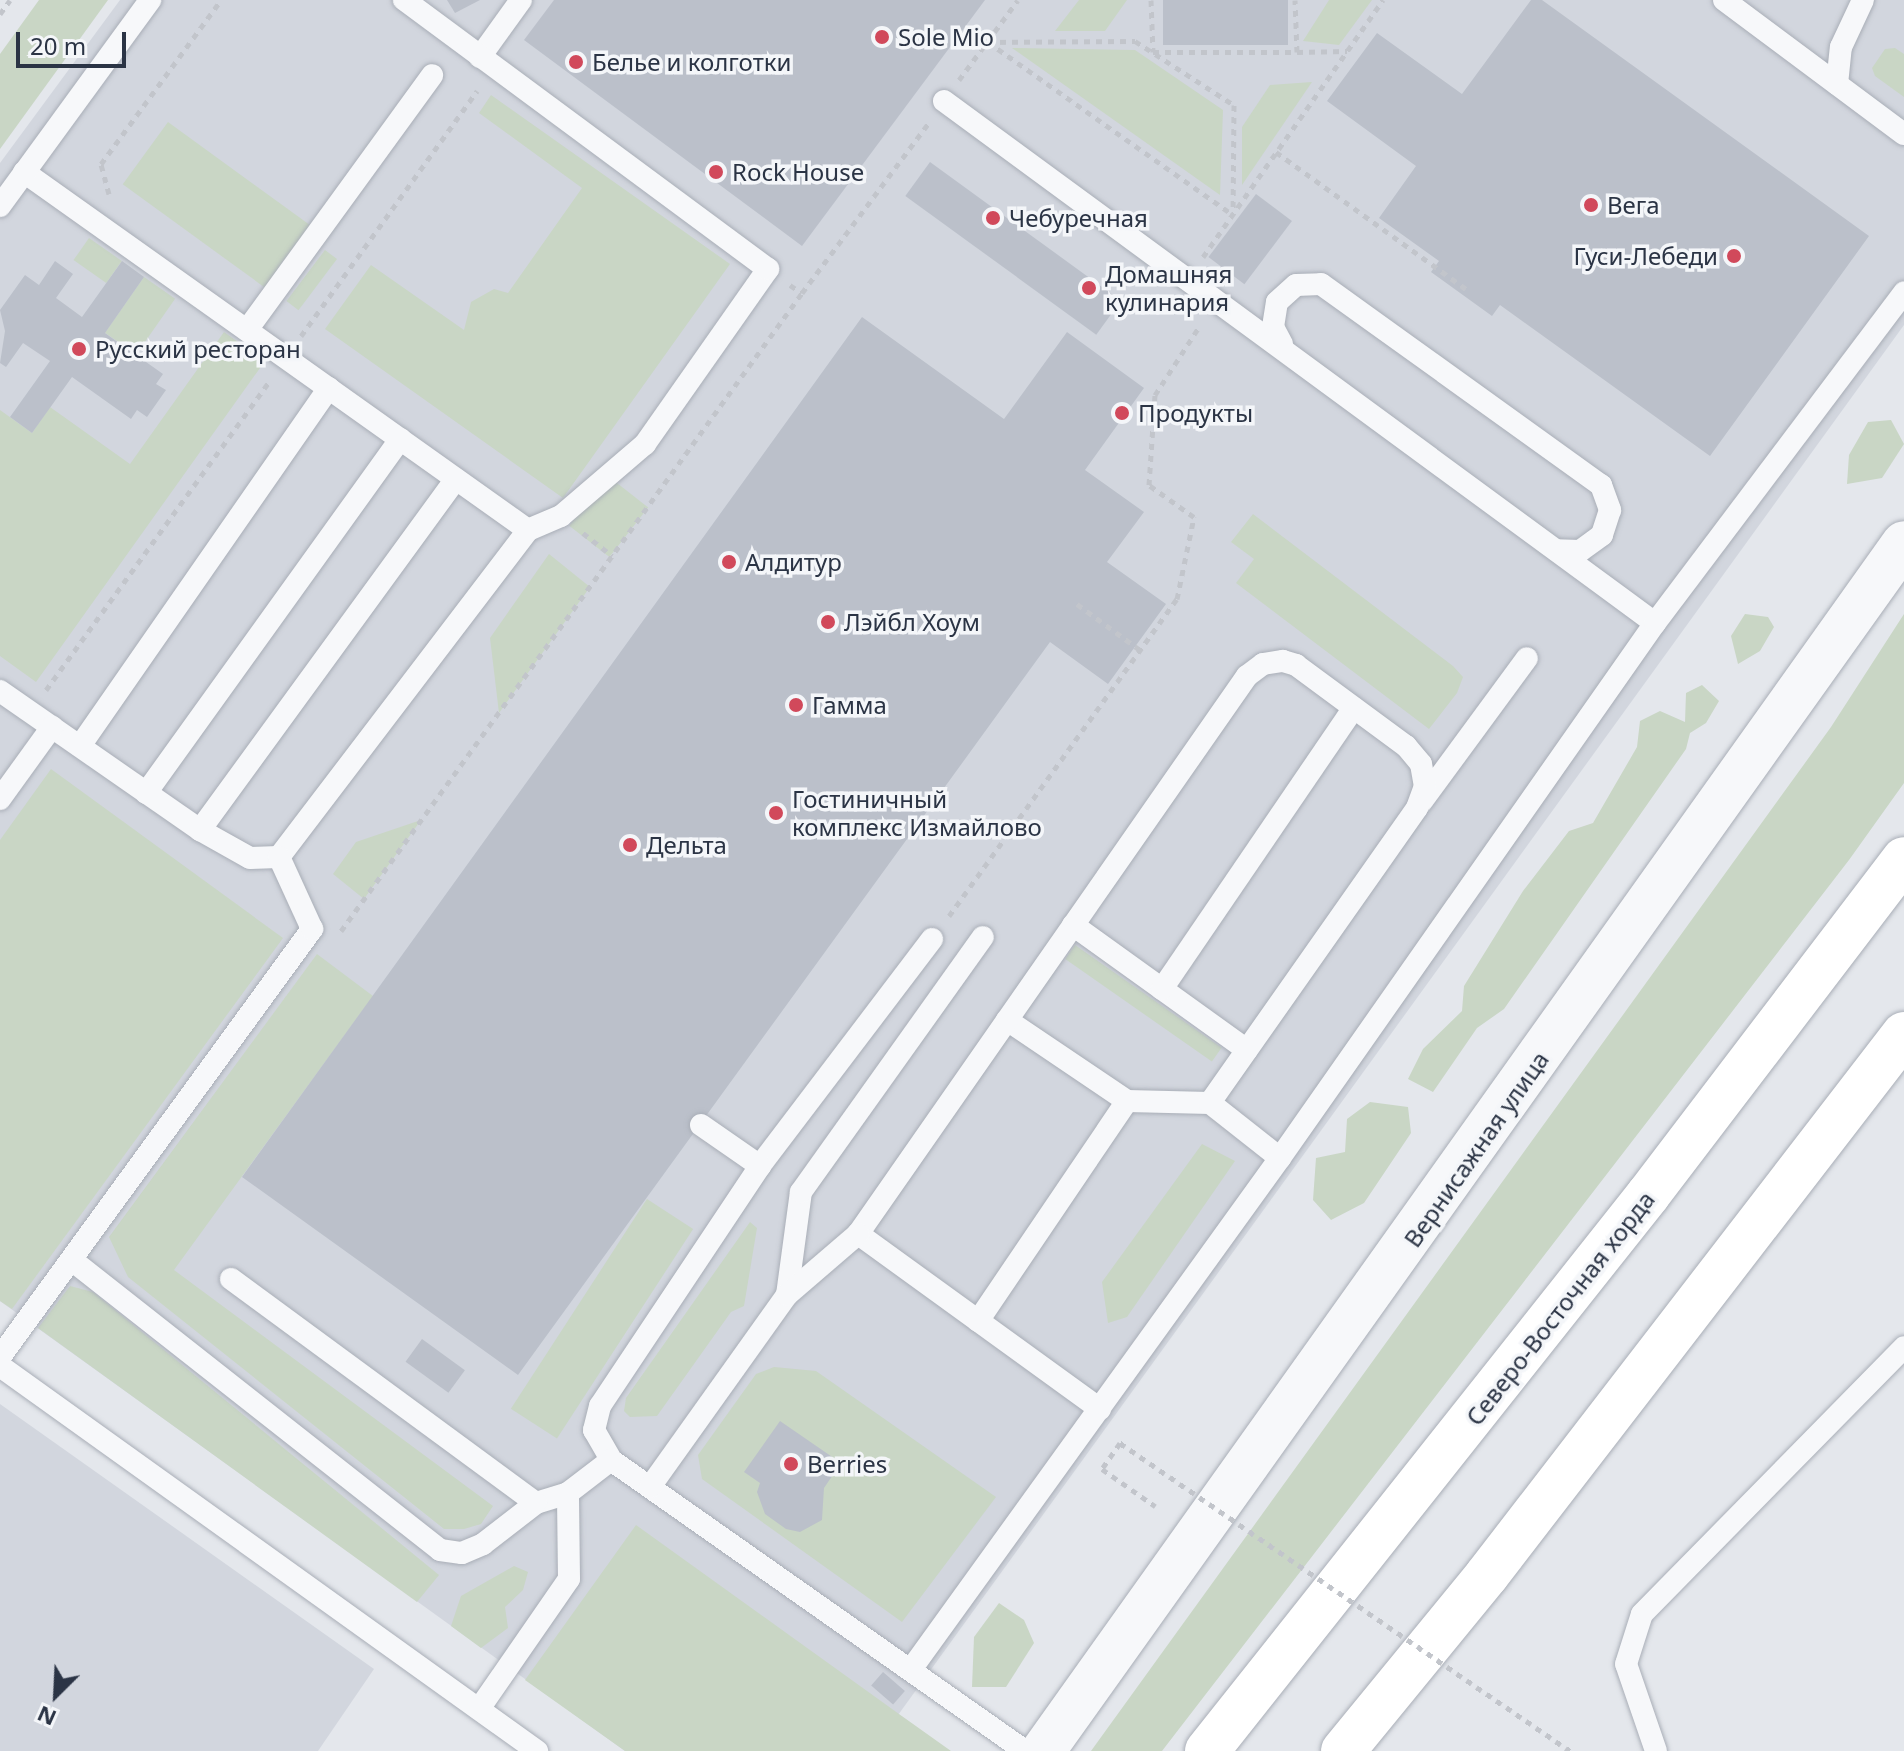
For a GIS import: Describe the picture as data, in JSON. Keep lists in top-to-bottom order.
{
  "streets": {
    "main road": ["Северо-Восточная хорда"],
    "street": ["Вернисажная улица"]
  },
  "places": [
    "Sole Mio",
    "Белье и колготки",
    "Rock House",
    "Вега",
    "Чебуречная",
    "Гуси-Лебеди",
    "Домашняя кулинария",
    "Русский ресторан",
    "Продукты",
    "Алдитур",
    "Лэйбл Хоум",
    "Гамма",
    "Гостиничный комплекс Измайлово",
    "Дельта",
    "Berries"
  ],
  "scale_bar": "20 m",
  "north": "bottom left"
}
